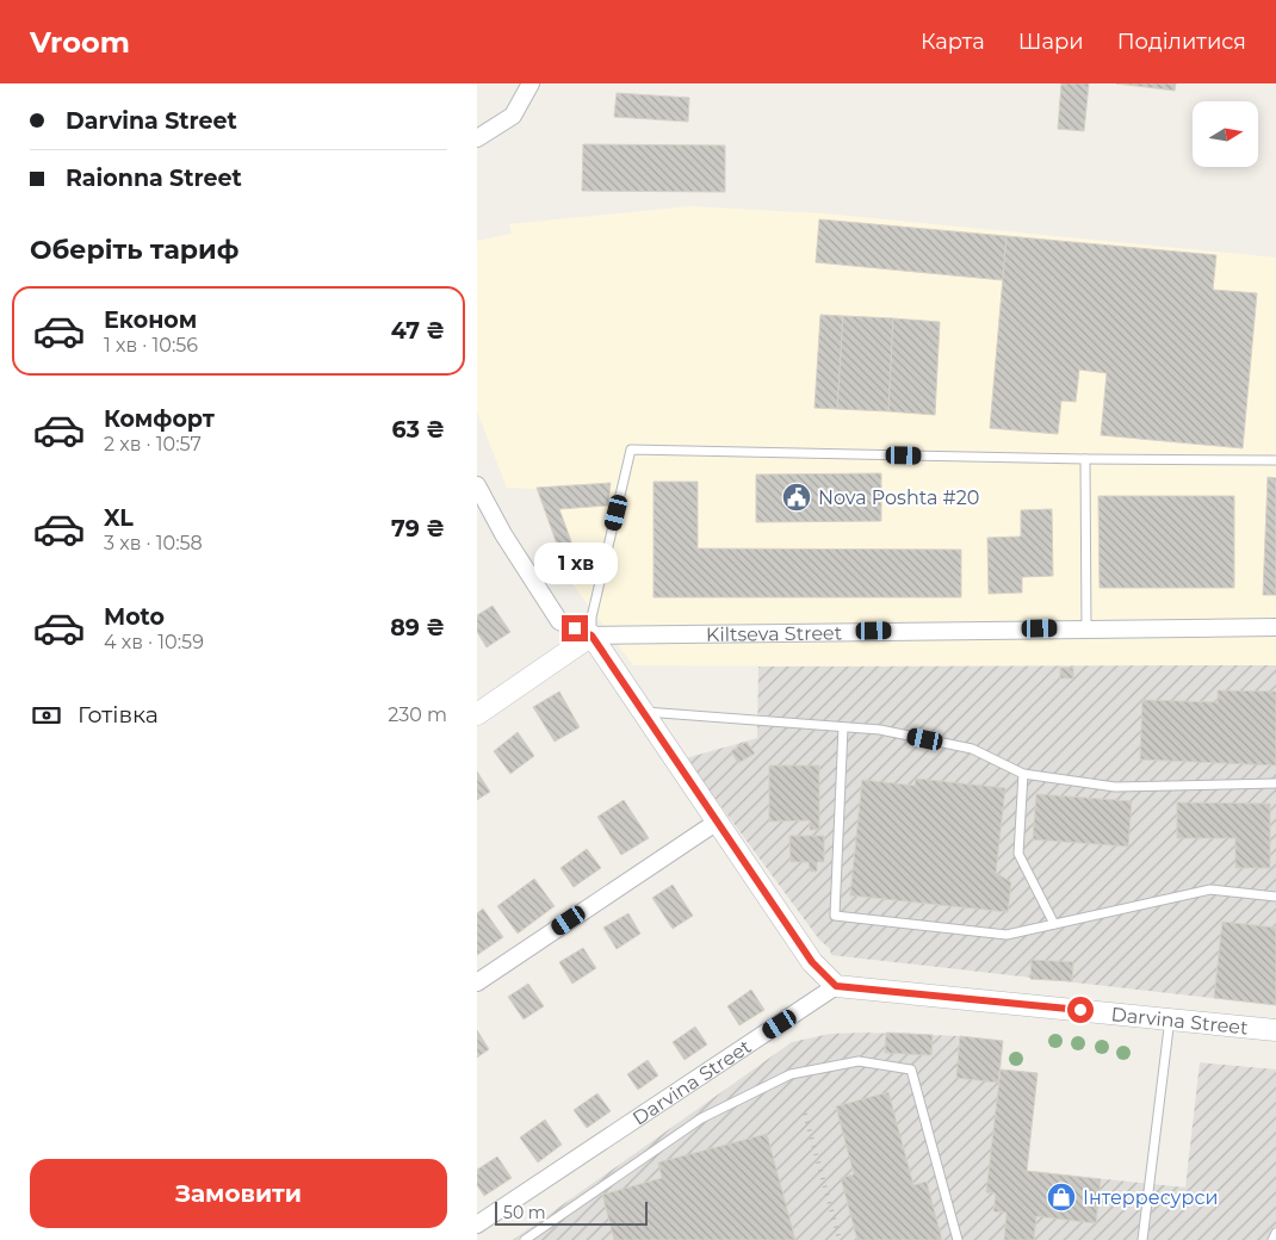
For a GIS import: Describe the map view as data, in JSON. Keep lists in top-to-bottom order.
{
  "streets": {
    "street": ["Kiltseva Street", "Darvina Street"]
  },
  "places": {
    "public building": ["Nova Poshta #20"],
    "shop": ["Інтерресурси"]
  },
  "scale_bar": "50 m",
  "north": "right",
  "page": {
    "header": "Vroom",
    "nav": ["Карта", "Шари", "Поділитися"],
    "banner": ["Darvina Street", "Raionna Street"],
    "heading": "Оберіть тариф",
    "list": [
      {
        "name": "Економ",
        "note": "1 хв · 10:56",
        "value": "47 ₴"
      },
      {
        "name": "Комфорт",
        "note": "2 хв · 10:57",
        "value": "63 ₴"
      },
      {
        "name": "XL",
        "note": "3 хв · 10:58",
        "value": "79 ₴"
      },
      {
        "name": "Moto",
        "note": "4 хв · 10:59",
        "value": "89 ₴"
      }
    ],
    "bubble": "1 хв",
    "pay": ["Готівка", "230 m"],
    "buttons": "Замовити",
    "scale": "50 m"
  }
}
